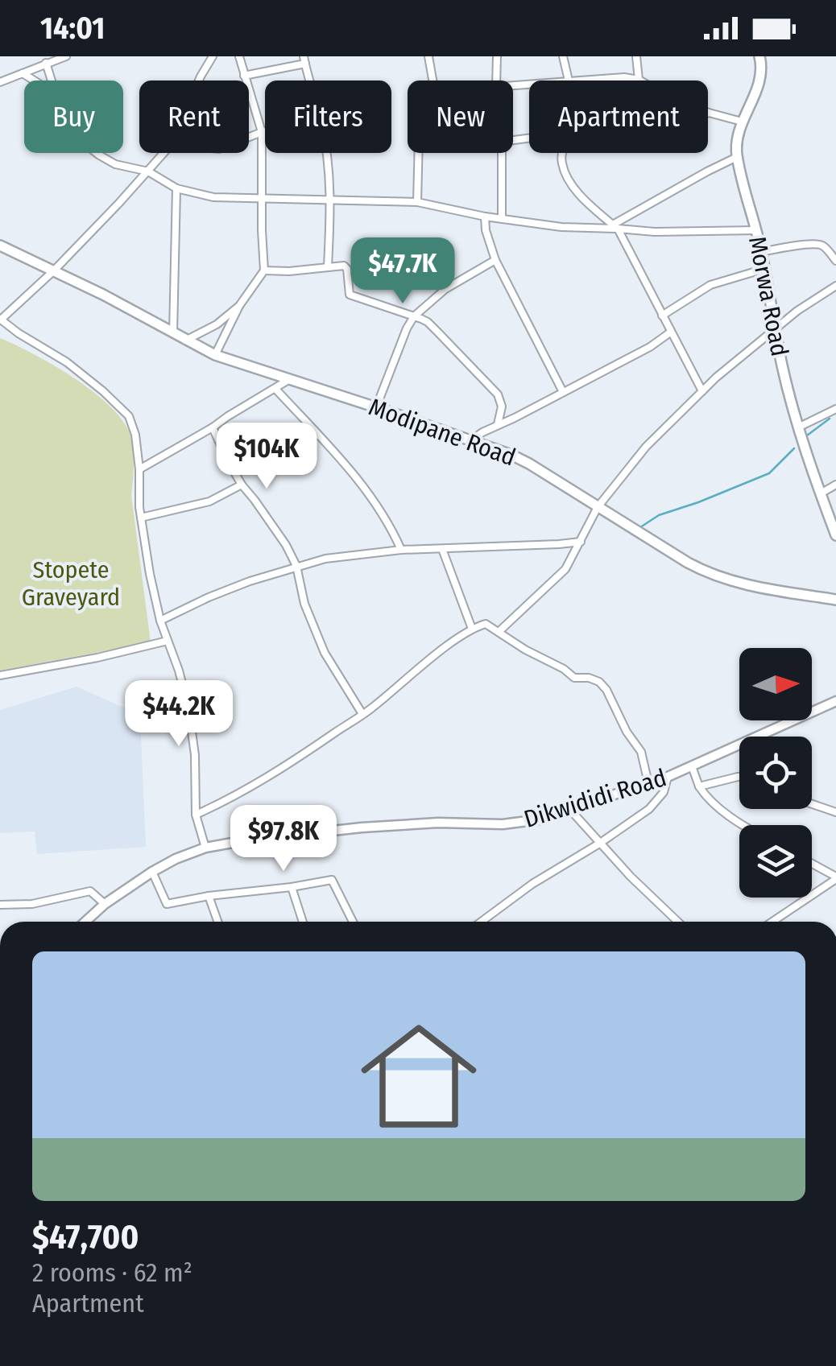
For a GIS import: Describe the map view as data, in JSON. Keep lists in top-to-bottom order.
{
  "streets": {
    "main road": ["Morwa Road", "Modipane Road"],
    "street": ["Dikwididi Road"]
  },
  "parks": ["Stopete Graveyard"],
  "north": "right",
  "page": {
    "status": "14:01",
    "chip": [
      "Buy",
      "Rent",
      "Filters",
      "New",
      "Apartment"
    ],
    "price": [
      "$47.7K",
      "$104K",
      "$44.2K",
      "$97.8K"
    ],
    "list": [
      {
        "name": "$47,700",
        "note": "2 rooms · 62 m² · Apartment"
      }
    ]
  }
}
